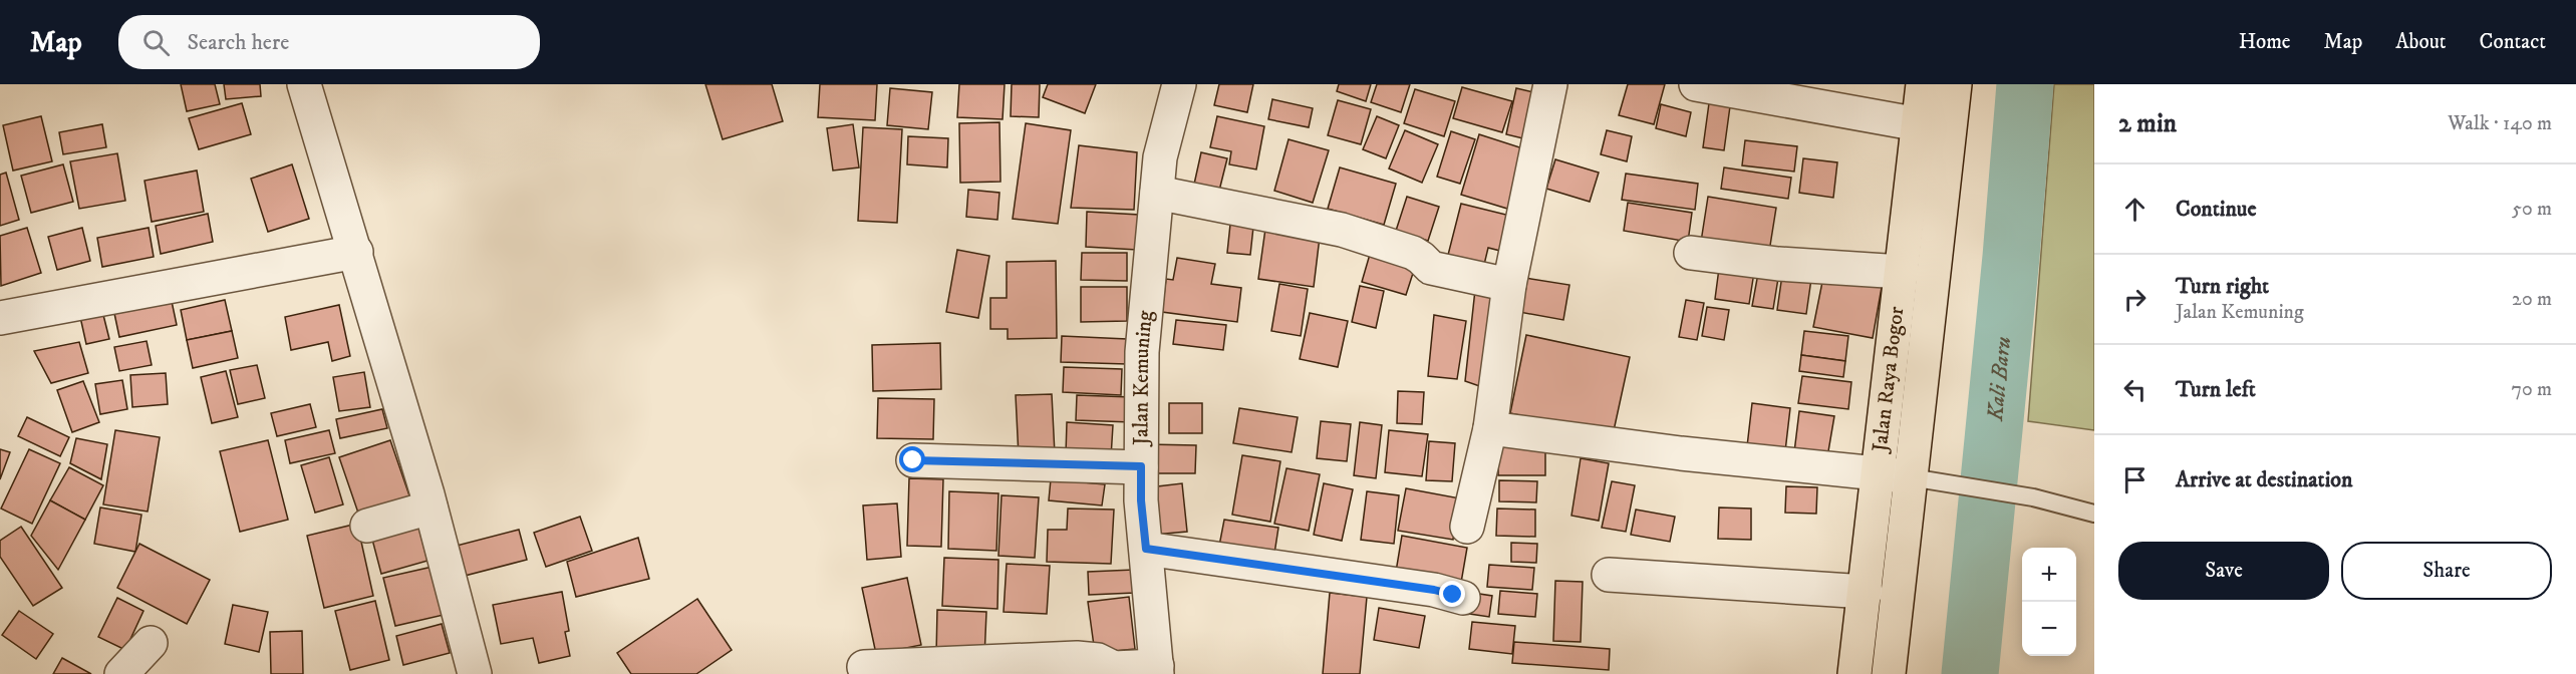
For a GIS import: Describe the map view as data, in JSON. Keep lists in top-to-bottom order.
{
  "streets": {
    "highway": ["Jalan Raya Bogor"],
    "street": ["Jalan Kemuning"]
  },
  "water": ["Kali Baru"],
  "page": {
    "header": "Map",
    "search": "Search here",
    "nav": [
      "Home",
      "Map",
      "About",
      "Contact"
    ],
    "heading": ["2 min", "Walk · 140 m"],
    "list": [
      ["Continue", "50 m"],
      ["Turn right", "Jalan Kemuning", "20 m"],
      ["Turn left", "70 m"],
      "Arrive at destination"
    ],
    "buttons": ["Save", "Share"],
    "map_buttons": ["+", "−"]
  }
}
